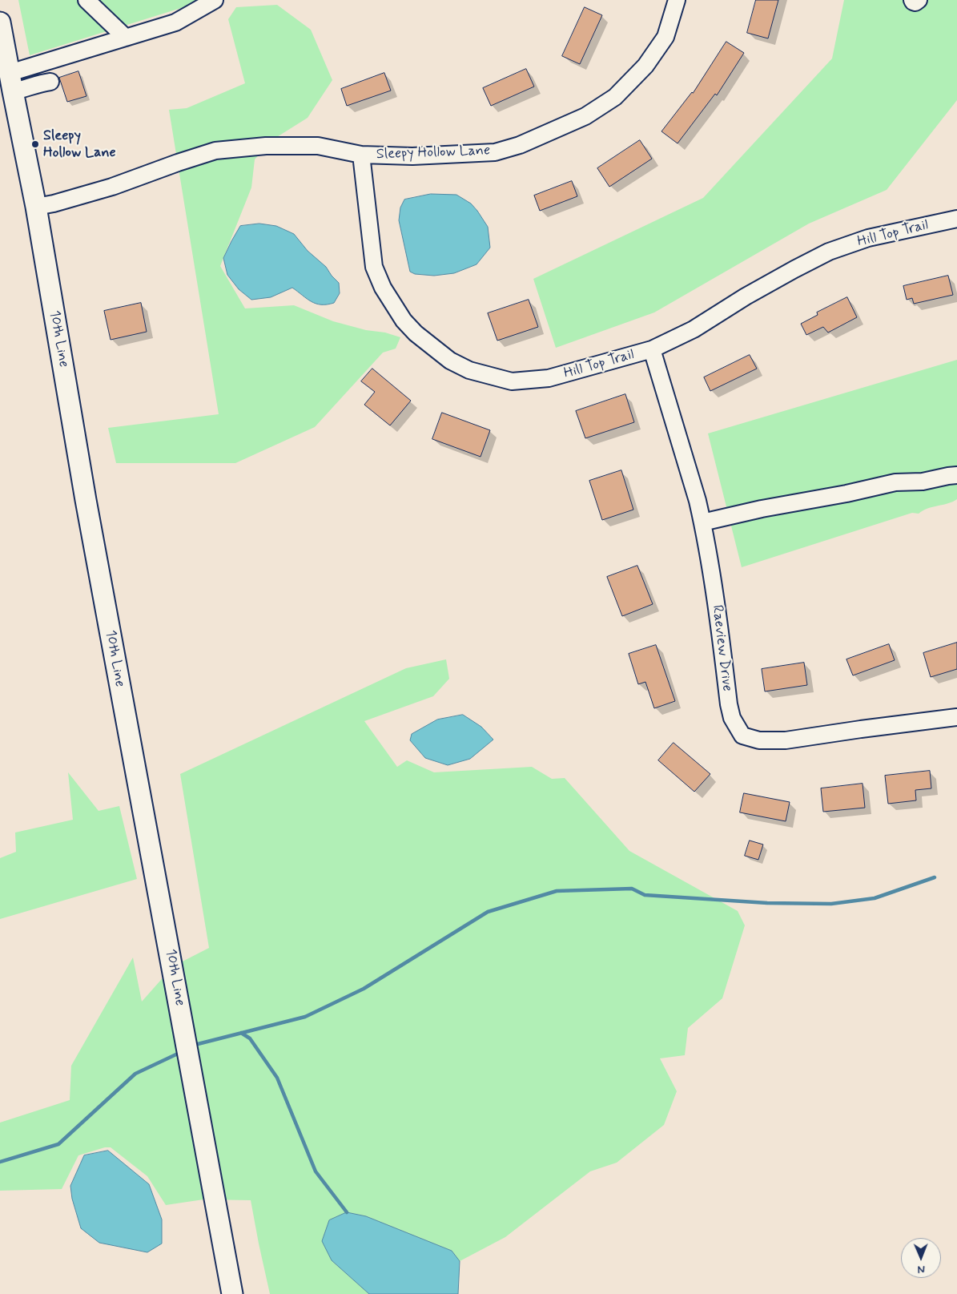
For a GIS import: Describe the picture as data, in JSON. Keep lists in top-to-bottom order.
{
  "streets": {
    "main road": ["10th Line"],
    "street": ["Sleepy Hollow Lane", "Hill Top Trail", "Raeview Drive"]
  },
  "crossings": [
    ["Sleepy Hollow Lane", "Hill Top Trail"],
    ["Sleepy Hollow Lane", "10th Line"],
    ["Hill Top Trail", "Raeview Drive"]
  ],
  "places": ["Sleepy Hollow Lane"],
  "north": "bottom"
}
